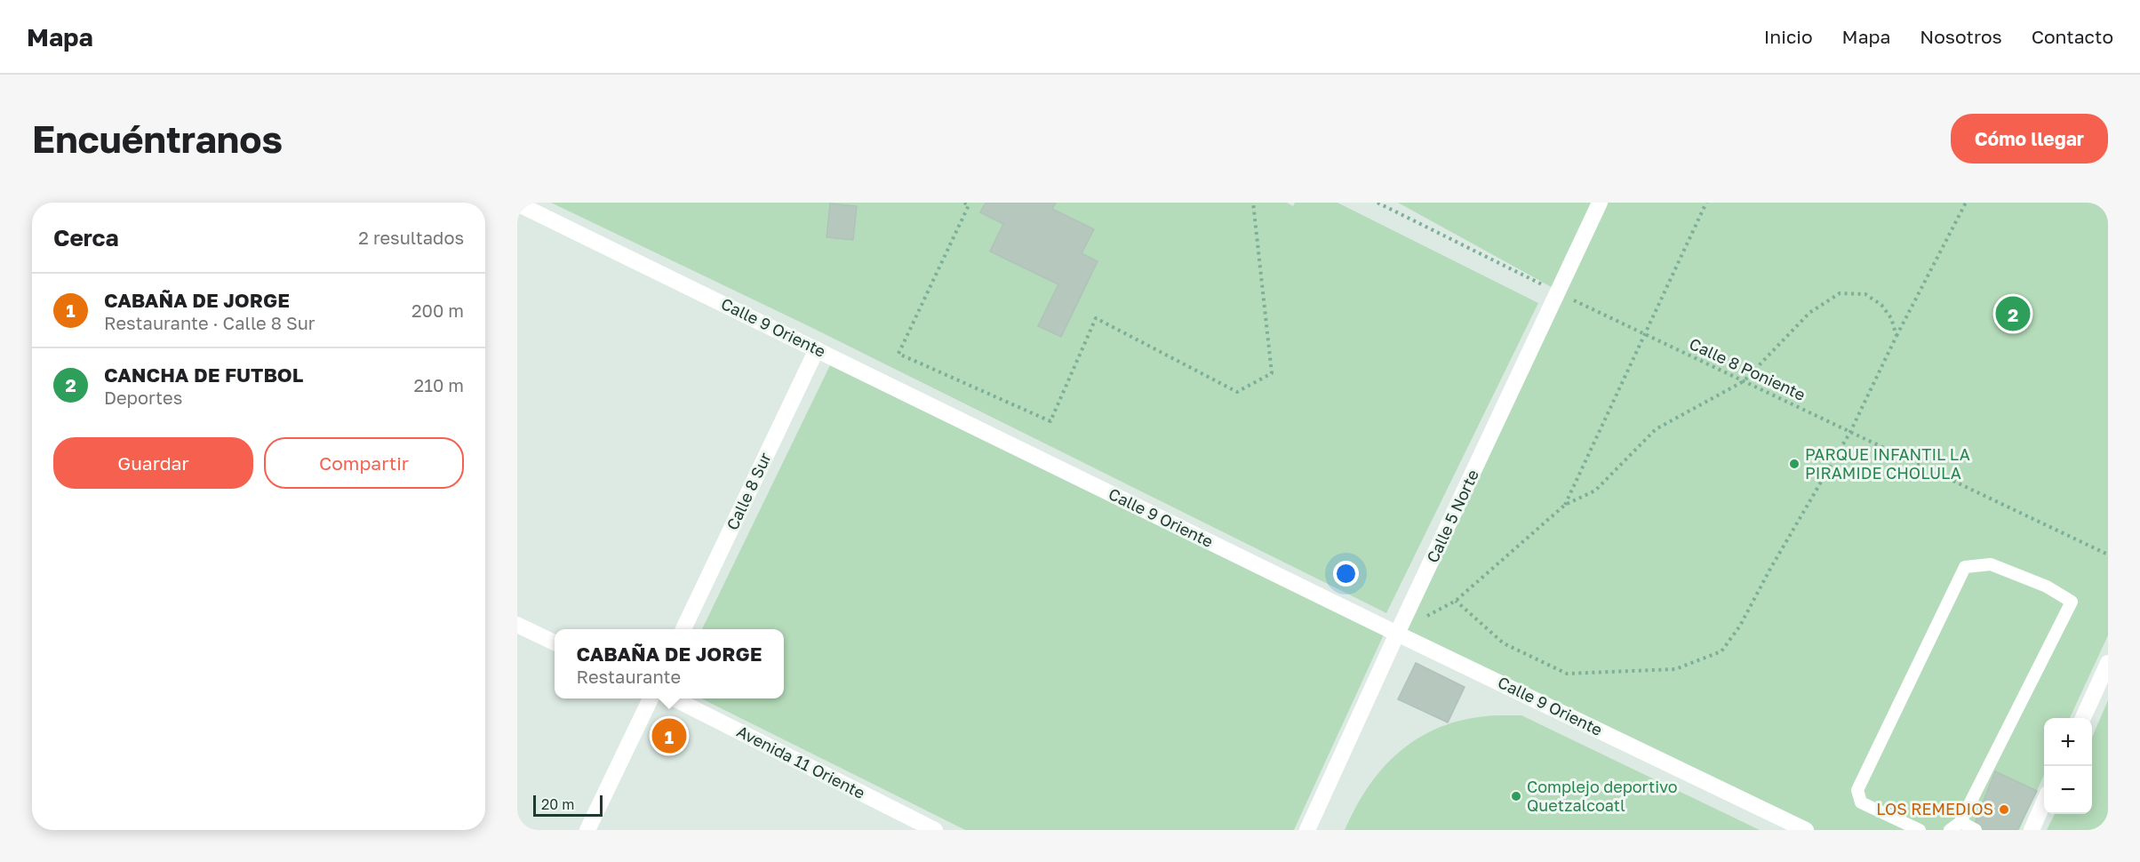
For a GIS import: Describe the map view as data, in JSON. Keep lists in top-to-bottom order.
{
  "streets": {
    "street": [
      "Calle 9 Oriente",
      "Calle 8 Sur",
      "Calle 5 Norte",
      "Avenida 11 Oriente"
    ],
    "path": ["Calle 8 Poniente"]
  },
  "crossings": [
    ["Calle 9 Oriente", "Calle 8 Sur"],
    ["Calle 9 Oriente", "Calle 5 Norte"],
    ["Calle 8 Poniente", "Calle 5 Norte"]
  ],
  "places": ["PARQUE INFANTIL LA PIRAMIDE CHOLULA", "Complejo deportivo Quetzalcoatl", "LOS REMEDIOS"],
  "scale_bar": "20 m",
  "page": {
    "header": "Mapa",
    "nav": [
      "Inicio",
      "Mapa",
      "Nosotros",
      "Contacto"
    ],
    "buttons": [
      "Cómo llegar",
      ["Guardar", "Compartir"]
    ],
    "title": "Encuéntranos",
    "heading": ["Cerca", "2 resultados"],
    "list": [
      {
        "mark": "1",
        "name": "CABAÑA DE JORGE",
        "note": "Restaurante · Calle 8 Sur",
        "value": "200 m"
      },
      {
        "mark": "2",
        "name": "CANCHA DE FUTBOL",
        "note": "Deportes",
        "value": "210 m"
      }
    ],
    "pins": ["2", "1"],
    "popup": ["CABAÑA DE JORGE", "Restaurante"],
    "map_buttons": ["+", "−"],
    "scale": "20 m"
  }
}
